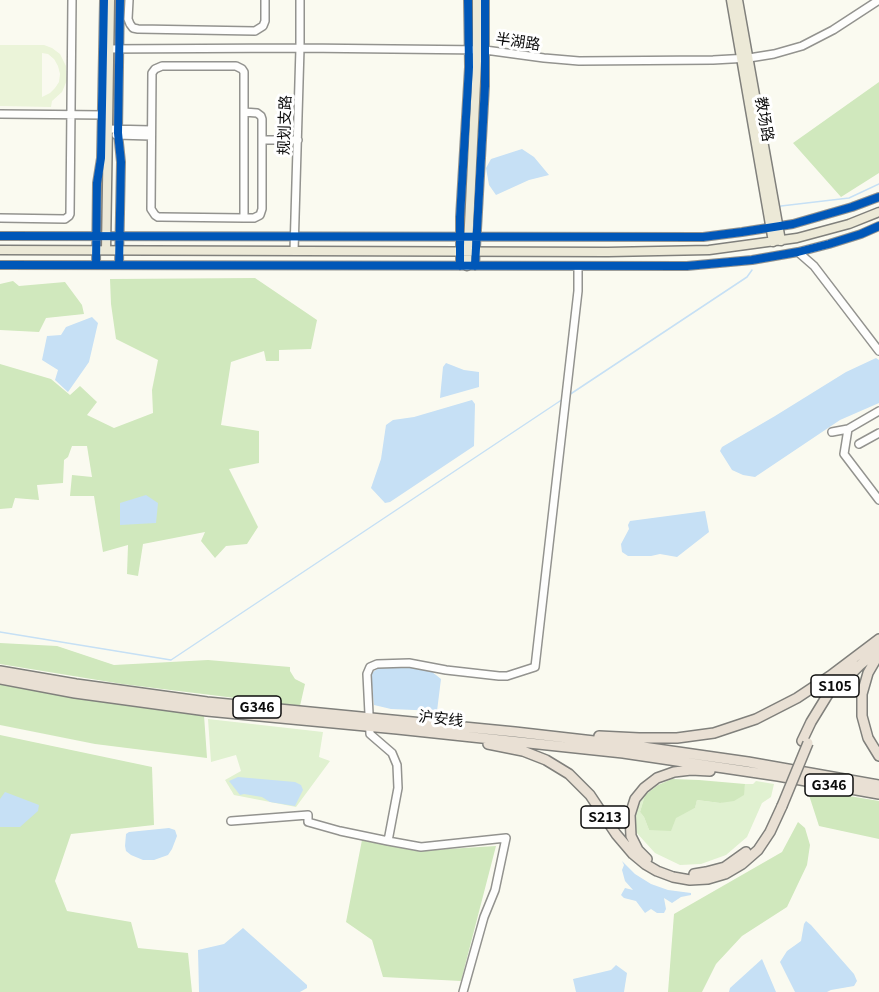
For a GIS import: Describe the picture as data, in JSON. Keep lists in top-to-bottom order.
{
  "streets": {
    "highway": [
      "S105",
      "G346",
      "沪安线",
      "S213"
    ],
    "main road": ["教场路"],
    "street": ["半湖路", "规划支路"]
  },
  "crossings": [
    ["半湖路", "教场路"],
    ["半湖路", "规划支路"],
    ["S105", "S213"],
    ["沪安线", "S213"]
  ]
}
